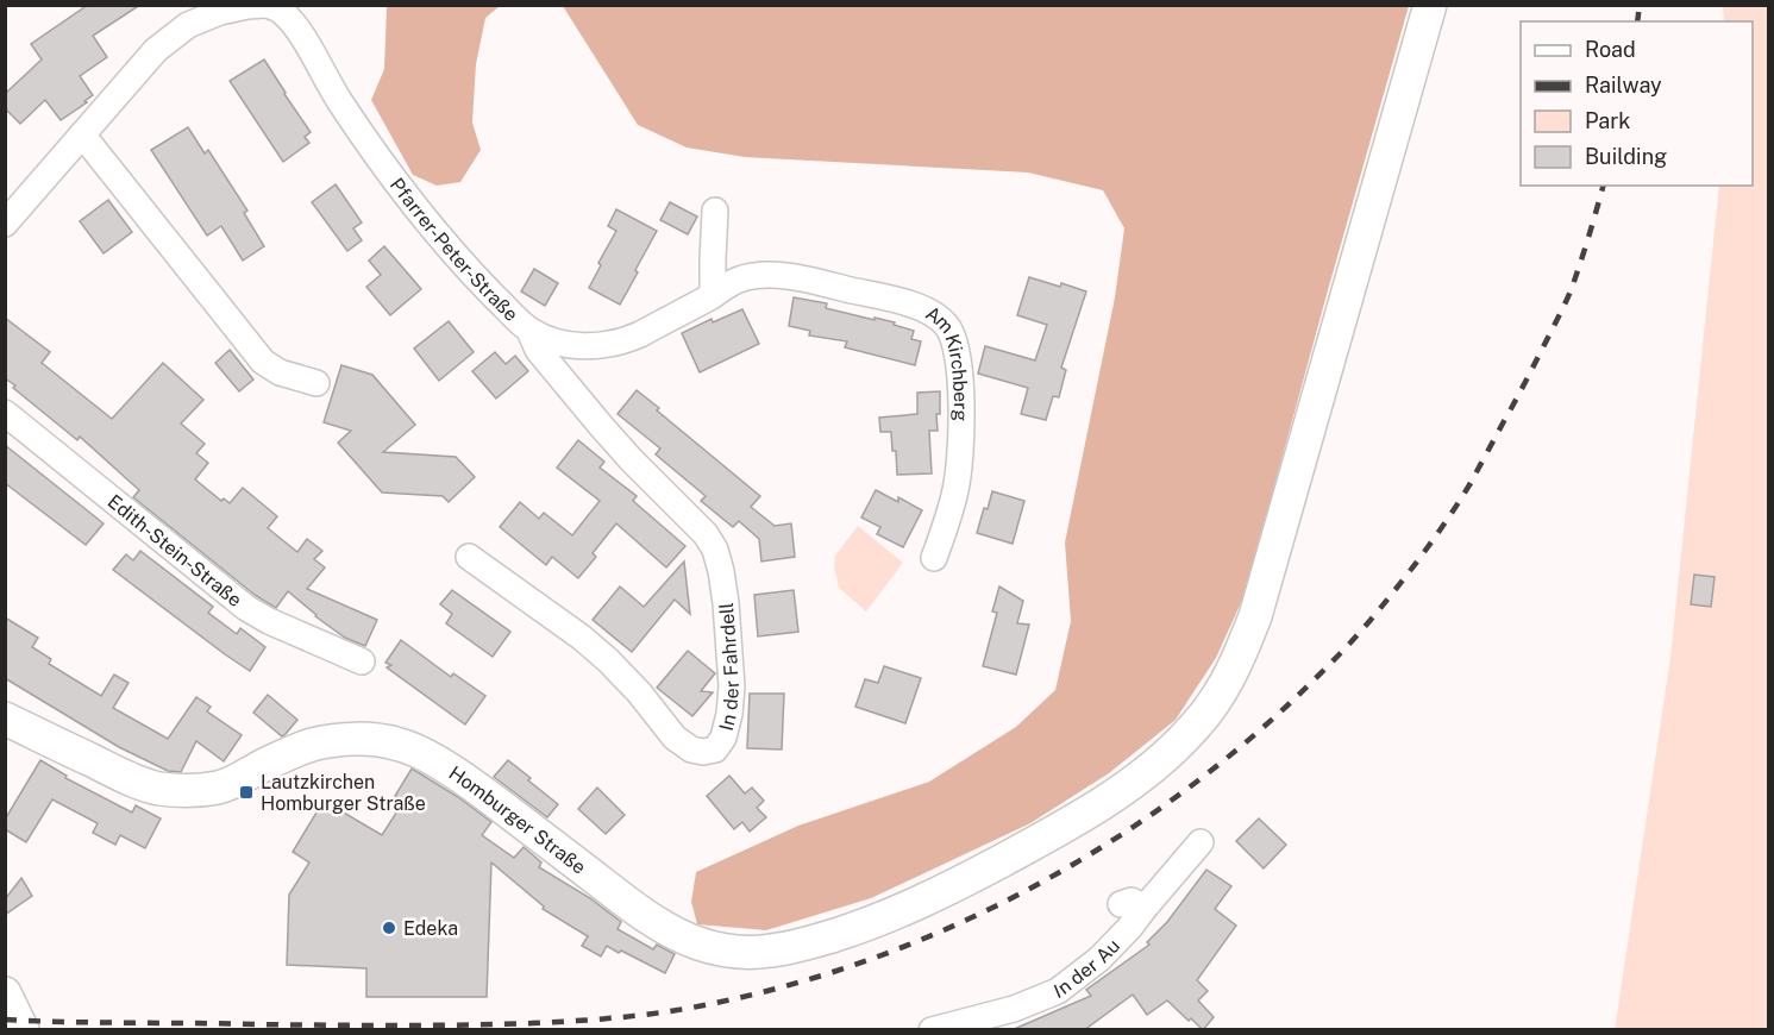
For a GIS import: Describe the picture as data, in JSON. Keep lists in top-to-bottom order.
{
  "streets": {
    "main road": ["Homburger Straße"],
    "street": [
      "Pfarrer-Peter-Straße",
      "Am Kirchberg",
      "Edith-Stein-Straße",
      "In der Fahrdell",
      "In der Au"
    ]
  },
  "crossings": [
    ["Pfarrer-Peter-Straße", "Am Kirchberg"],
    ["Pfarrer-Peter-Straße", "In der Fahrdell"]
  ],
  "places": {
    "transit": ["Lautzkirchen Homburger Straße"],
    "other": ["Edeka"]
  },
  "legend": [
    "Road",
    "Railway",
    "Park",
    "Building"
  ]
}
